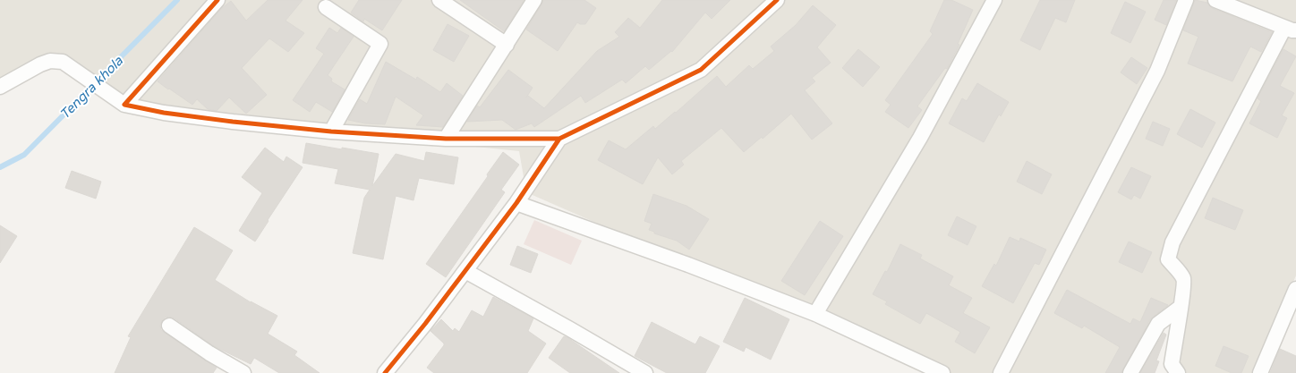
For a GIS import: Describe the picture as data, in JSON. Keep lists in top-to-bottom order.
{
  "water": ["Tengra khola"]
}
